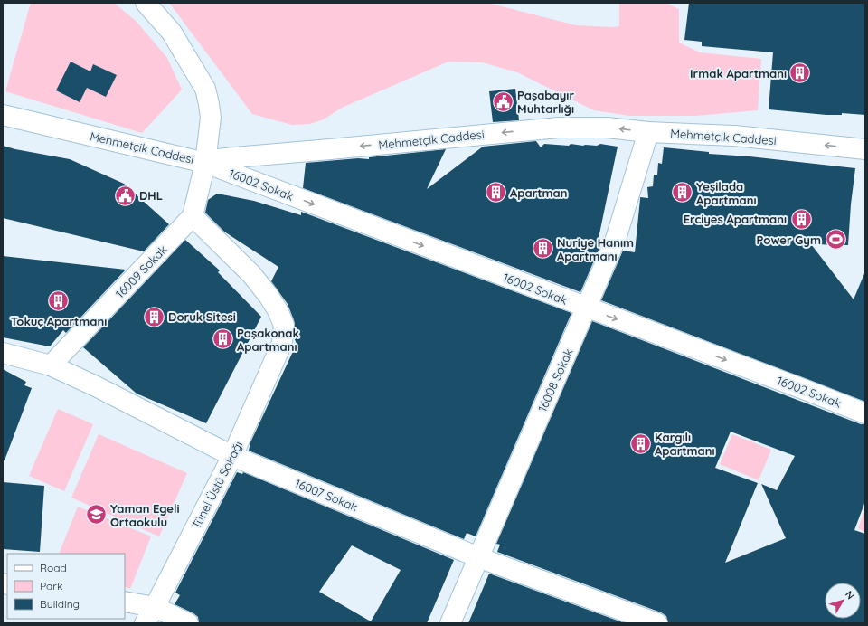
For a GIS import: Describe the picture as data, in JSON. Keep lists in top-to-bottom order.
{
  "streets": {
    "street": [
      "Mehmetçik Caddesi",
      "16002 Sokak",
      "16009 Sokak",
      "16008 Sokak",
      "Tünel Üstü Sokağı",
      "16007 Sokak"
    ]
  },
  "crossings": [
    ["Mehmetçik Caddesi", "16002 Sokak"],
    ["Mehmetçik Caddesi", "16008 Sokak"],
    ["16002 Sokak", "16008 Sokak"],
    ["16009 Sokak", "Tünel Üstü Sokağı"],
    ["16009 Sokak", "16007 Sokak"],
    ["16008 Sokak", "16007 Sokak"],
    ["Tünel Üstü Sokağı", "16007 Sokak"]
  ],
  "one_way": ["Mehmetçik Caddesi", "16002 Sokak"],
  "places": {
    "building": [
      "Irmak Apartmanı",
      "Apartman",
      "Yeşilada Apartmanı",
      "Erciyes Apartmanı",
      "Nuriye Hanım Apartmanı",
      "Tokuç Apartmanı",
      "Doruk Sitesi",
      "Paşakonak Apartmanı",
      "Kargılı Apartmanı"
    ],
    "public building": ["Paşabayır Muhtarlığı", "DHL"],
    "sports": ["Power Gym"],
    "school or university": ["Yaman Egeli Ortaokulu"]
  },
  "legend": ["Road", "Park", "Building"],
  "north": "top right"
}
